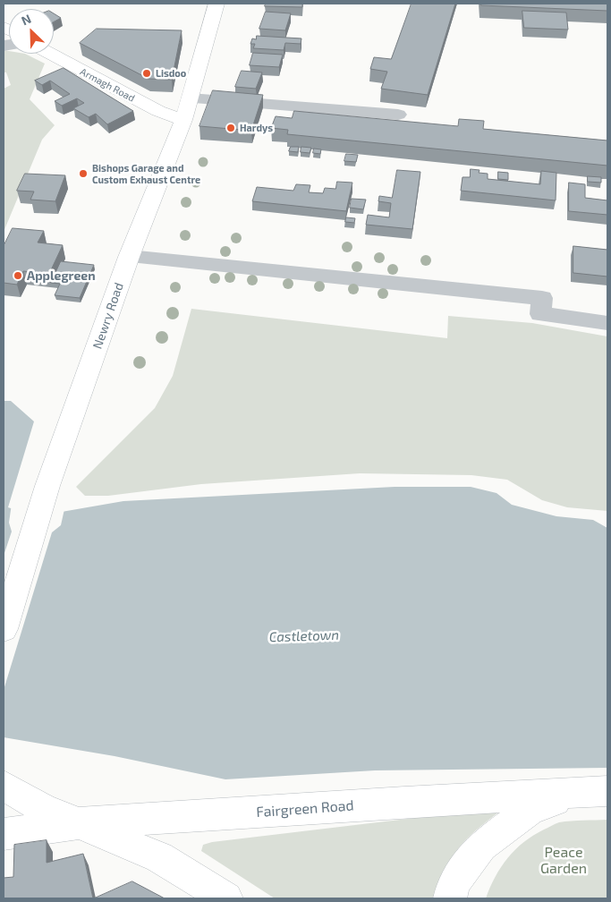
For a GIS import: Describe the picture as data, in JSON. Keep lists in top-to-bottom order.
{
  "streets": {
    "main road": ["Armagh Road", "Newry Road", "Fairgreen Road"]
  },
  "crossings": [
    ["Armagh Road", "Newry Road"]
  ],
  "water": ["Castletown"],
  "parks": ["Peace Garden"],
  "places": [
    "Lisdoo",
    "Hardys",
    "Bishops Garage and Custom Exhaust Centre",
    "Applegreen"
  ],
  "north": "top left"
}
